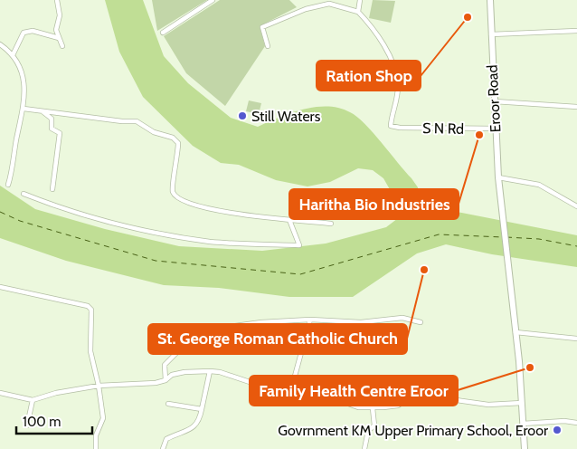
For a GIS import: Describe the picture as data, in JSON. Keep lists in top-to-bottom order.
{
  "streets": {
    "main road": ["Eroor Road"],
    "street": ["S N Rd"]
  },
  "crossings": [
    ["Eroor Road", "S N Rd"]
  ],
  "places": [
    "Ration Shop",
    "Still Waters",
    "Haritha Bio Industries",
    "St. George Roman Catholic Church",
    "Family Health Centre Eroor",
    "Govrnment KM Upper Primary School, Eroor"
  ],
  "scale_bar": "100 m"
}
